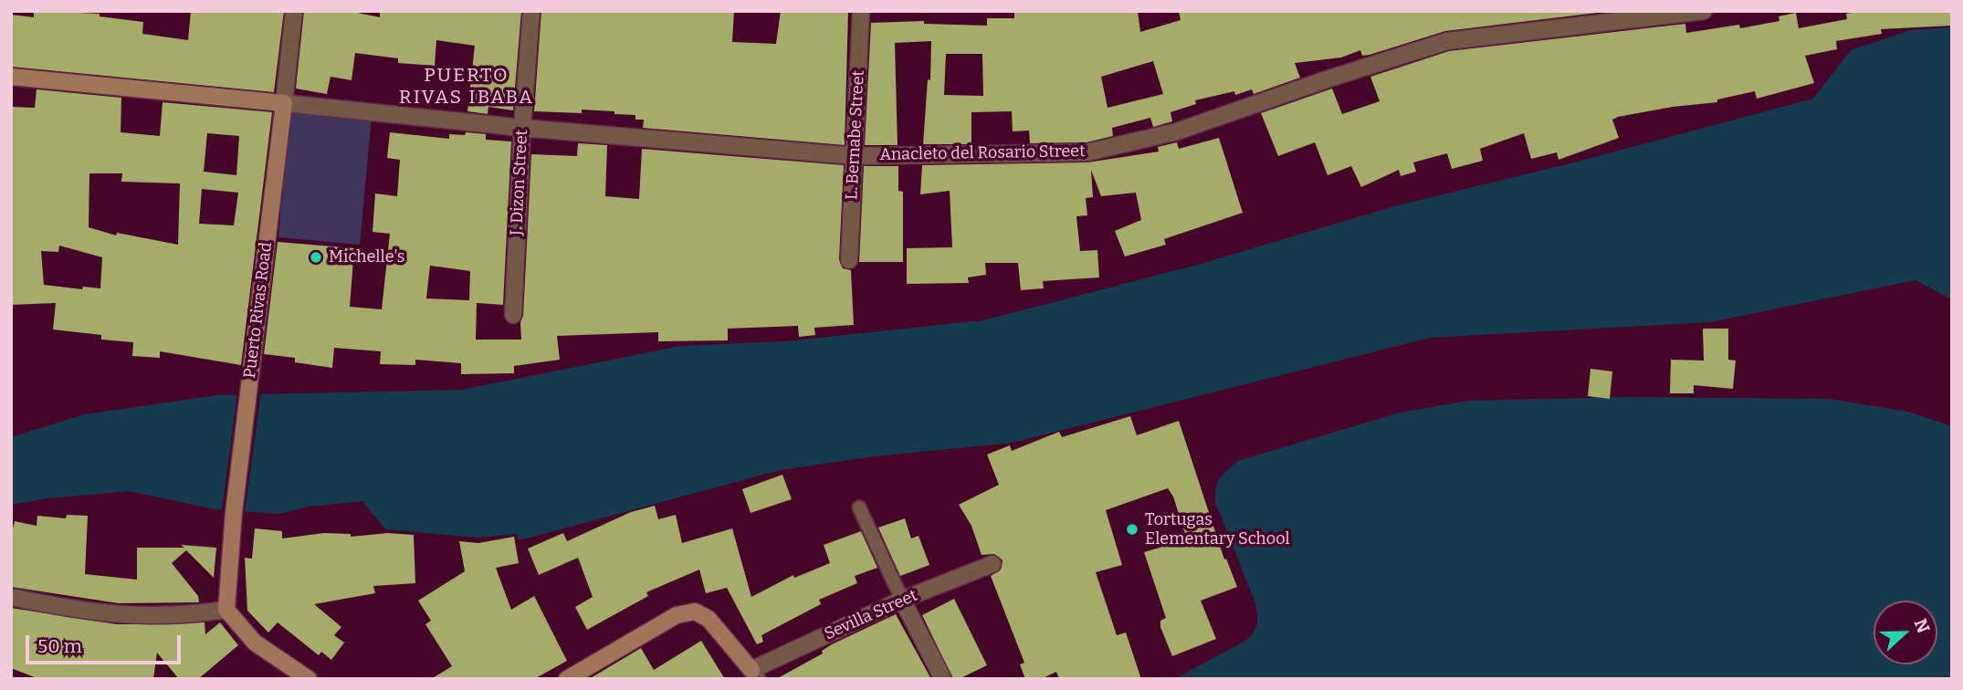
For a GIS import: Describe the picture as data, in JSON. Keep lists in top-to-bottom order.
{
  "streets": {
    "street": [
      "L. Bernabe Street",
      "Anacleto del Rosario Street",
      "J. Dizon Street",
      "Puerto Rivas Road",
      "Sevilla Street"
    ]
  },
  "crossings": [
    ["L. Bernabe Street", "Anacleto del Rosario Street"],
    ["Anacleto del Rosario Street", "J. Dizon Street"],
    ["Anacleto del Rosario Street", "Puerto Rivas Road"]
  ],
  "districts": ["PUERTO RIVAS IBABA"],
  "places": ["Michelle's", "Tortugas Elementary School"],
  "scale_bar": "50 m",
  "north": "right"
}
